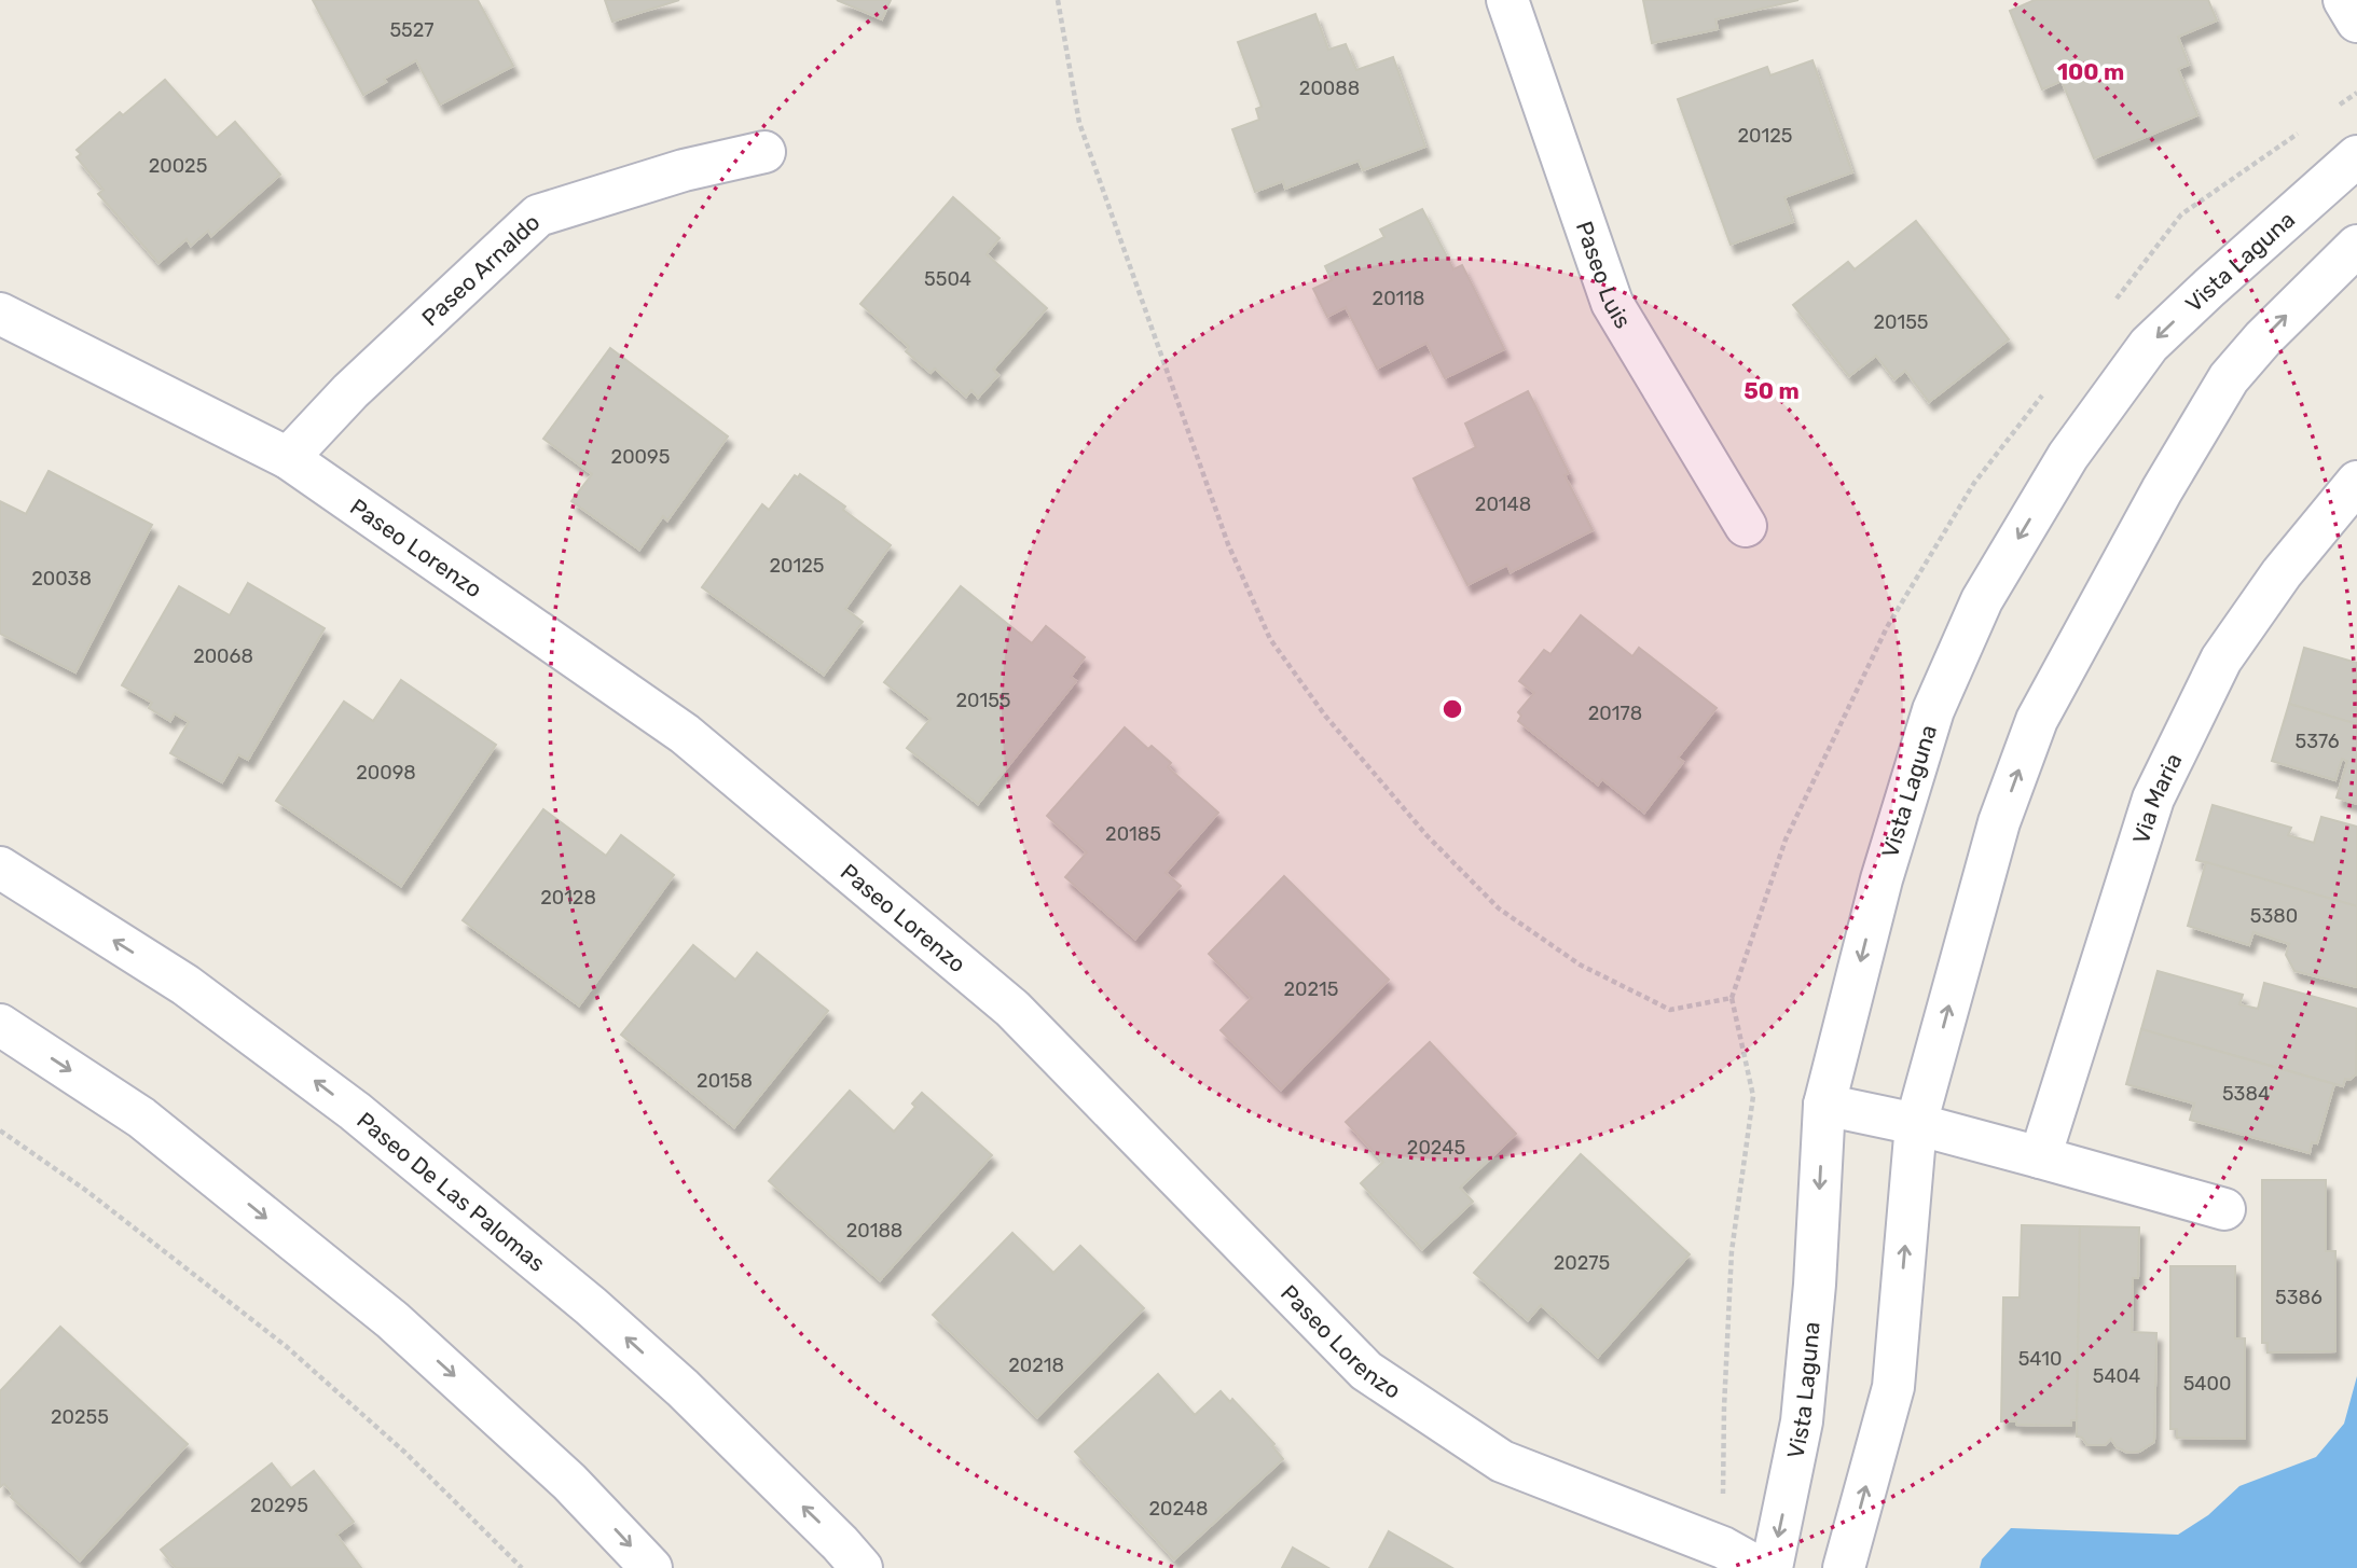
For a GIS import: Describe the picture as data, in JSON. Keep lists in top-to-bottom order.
{
  "streets": {
    "street": [
      "Vista Laguna",
      "Paseo Arnaldo",
      "Paseo Luis",
      "Paseo Lorenzo",
      "Via Maria",
      "Paseo De Las Palomas"
    ]
  },
  "crossings": [
    ["Paseo Arnaldo", "Paseo Lorenzo"]
  ],
  "house_numbers": [
    "5527",
    "20088",
    "20125",
    "20025",
    "5504",
    "20118",
    "20155",
    "20095",
    "20148",
    "20125",
    "20038",
    "20068",
    "20155",
    "20178",
    "5376",
    "20098",
    "20185",
    "20128",
    "5380",
    "20215",
    "20158",
    "5384",
    "20245",
    "20188",
    "20275",
    "5386",
    "5410",
    "20218",
    "5404",
    "5400",
    "20255",
    "20295",
    "20248"
  ],
  "rings": ["100 m", "50 m"]
}
